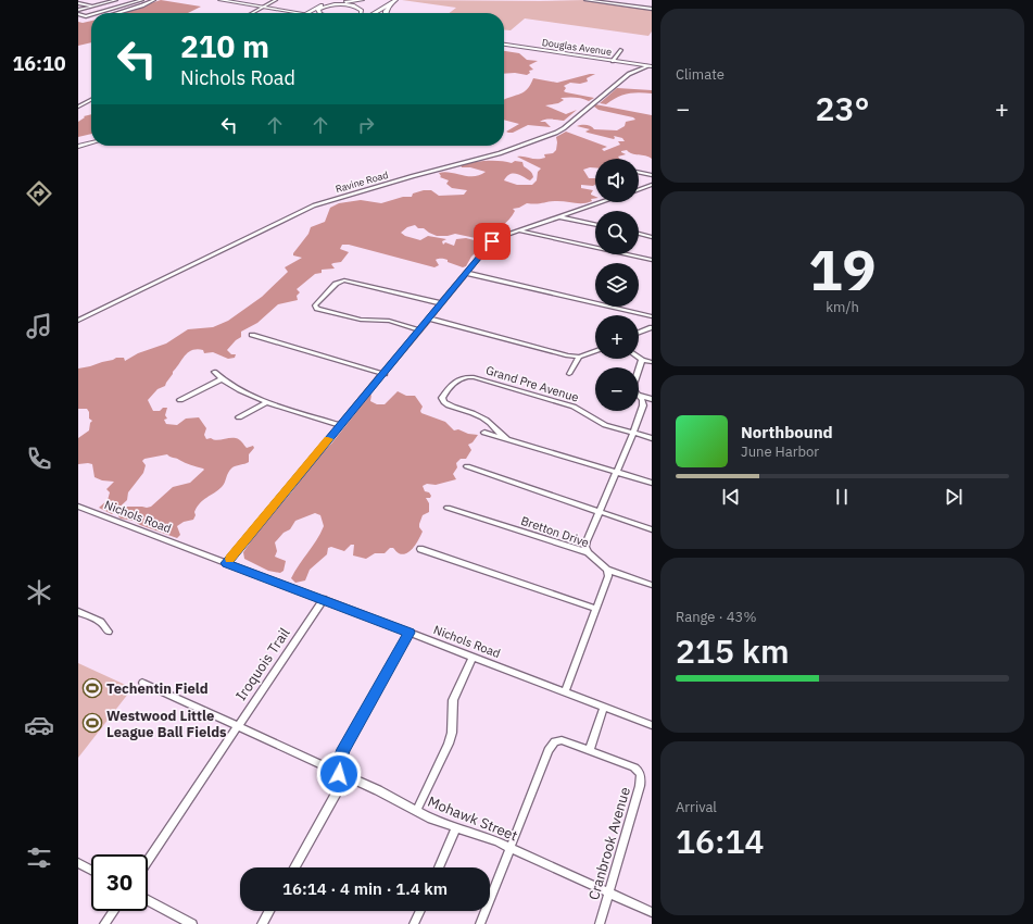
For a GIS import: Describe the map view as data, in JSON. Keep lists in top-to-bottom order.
{
  "streets": {
    "main road": ["Douglas Avenue"],
    "street": [
      "Ravine Road",
      "Grand Pre Avenue",
      "Nichols Road",
      "Bretton Drive",
      "Iroquois Trail",
      "Mohawk Street",
      "Cranbrook Avenue"
    ]
  },
  "crossings": [
    ["Douglas Avenue", "Ravine Road"],
    ["Nichols Road", "Iroquois Trail"],
    ["Iroquois Trail", "Mohawk Street"],
    ["Mohawk Street", "Cranbrook Avenue"]
  ],
  "places": {
    "sports": ["Techentin Field", "Westwood Little League Ball Fields"]
  },
  "page": {
    "tabs": "16:10",
    "tile": [
      "Climate",
      ["19", "km/h"],
      ["Range · 43%", "215 km"],
      ["Arrival", "16:14"]
    ],
    "turn": ["210 m", "Nichols Road"],
    "heat": ["−", "23°", "+"],
    "map_buttons": ["+", "−"],
    "song": ["Northbound", "June Harbor"],
    "limit": "30",
    "trip": "16:14 · 4 min · 1.4 km"
  }
}
